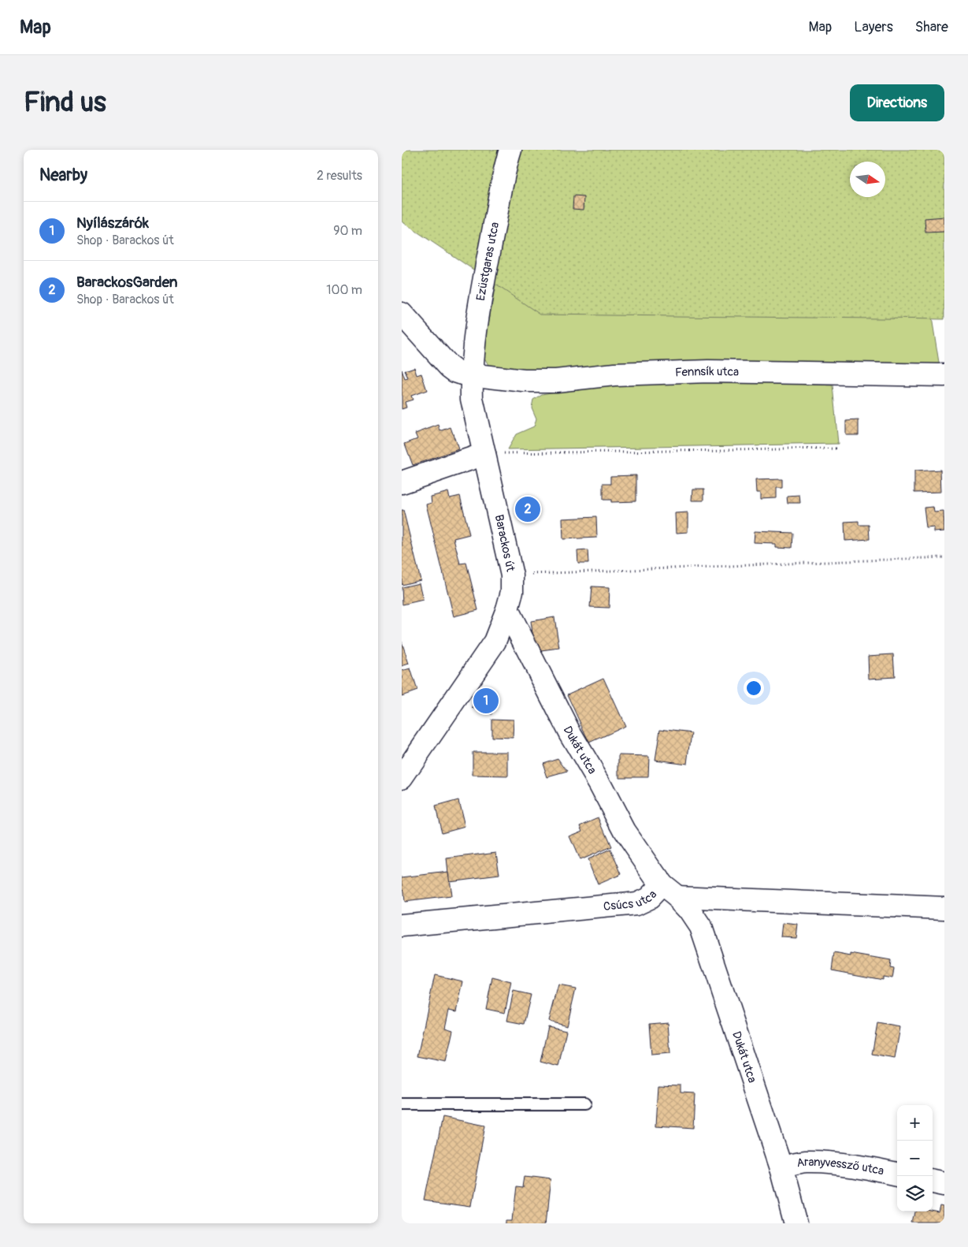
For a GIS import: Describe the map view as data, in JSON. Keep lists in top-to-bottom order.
{
  "streets": {
    "street": [
      "Ezüstgaras utca",
      "Fennsík utca",
      "Barackos út",
      "Dukát utca",
      "Csúcs utca",
      "Aranyvessző utca"
    ]
  },
  "crossings": [
    ["Ezüstgaras utca", "Fennsík utca"],
    ["Ezüstgaras utca", "Barackos út"],
    ["Fennsík utca", "Barackos út"],
    ["Barackos út", "Dukát utca"],
    ["Dukát utca", "Csúcs utca"],
    ["Dukát utca", "Aranyvessző utca"]
  ],
  "north": "right",
  "page": {
    "header": "Map",
    "nav": ["Map", "Layers", "Share"],
    "buttons": "Directions",
    "title": "Find us",
    "heading": ["Nearby", "2 results"],
    "list": [
      {
        "mark": "1",
        "name": "Nyílászárók",
        "note": "Shop · Barackos út",
        "value": "90 m"
      },
      {
        "mark": "2",
        "name": "BarackosGarden",
        "note": "Shop · Barackos út",
        "value": "100 m"
      }
    ],
    "pins": ["2", "1"],
    "map_buttons": ["+", "−"]
  }
}
